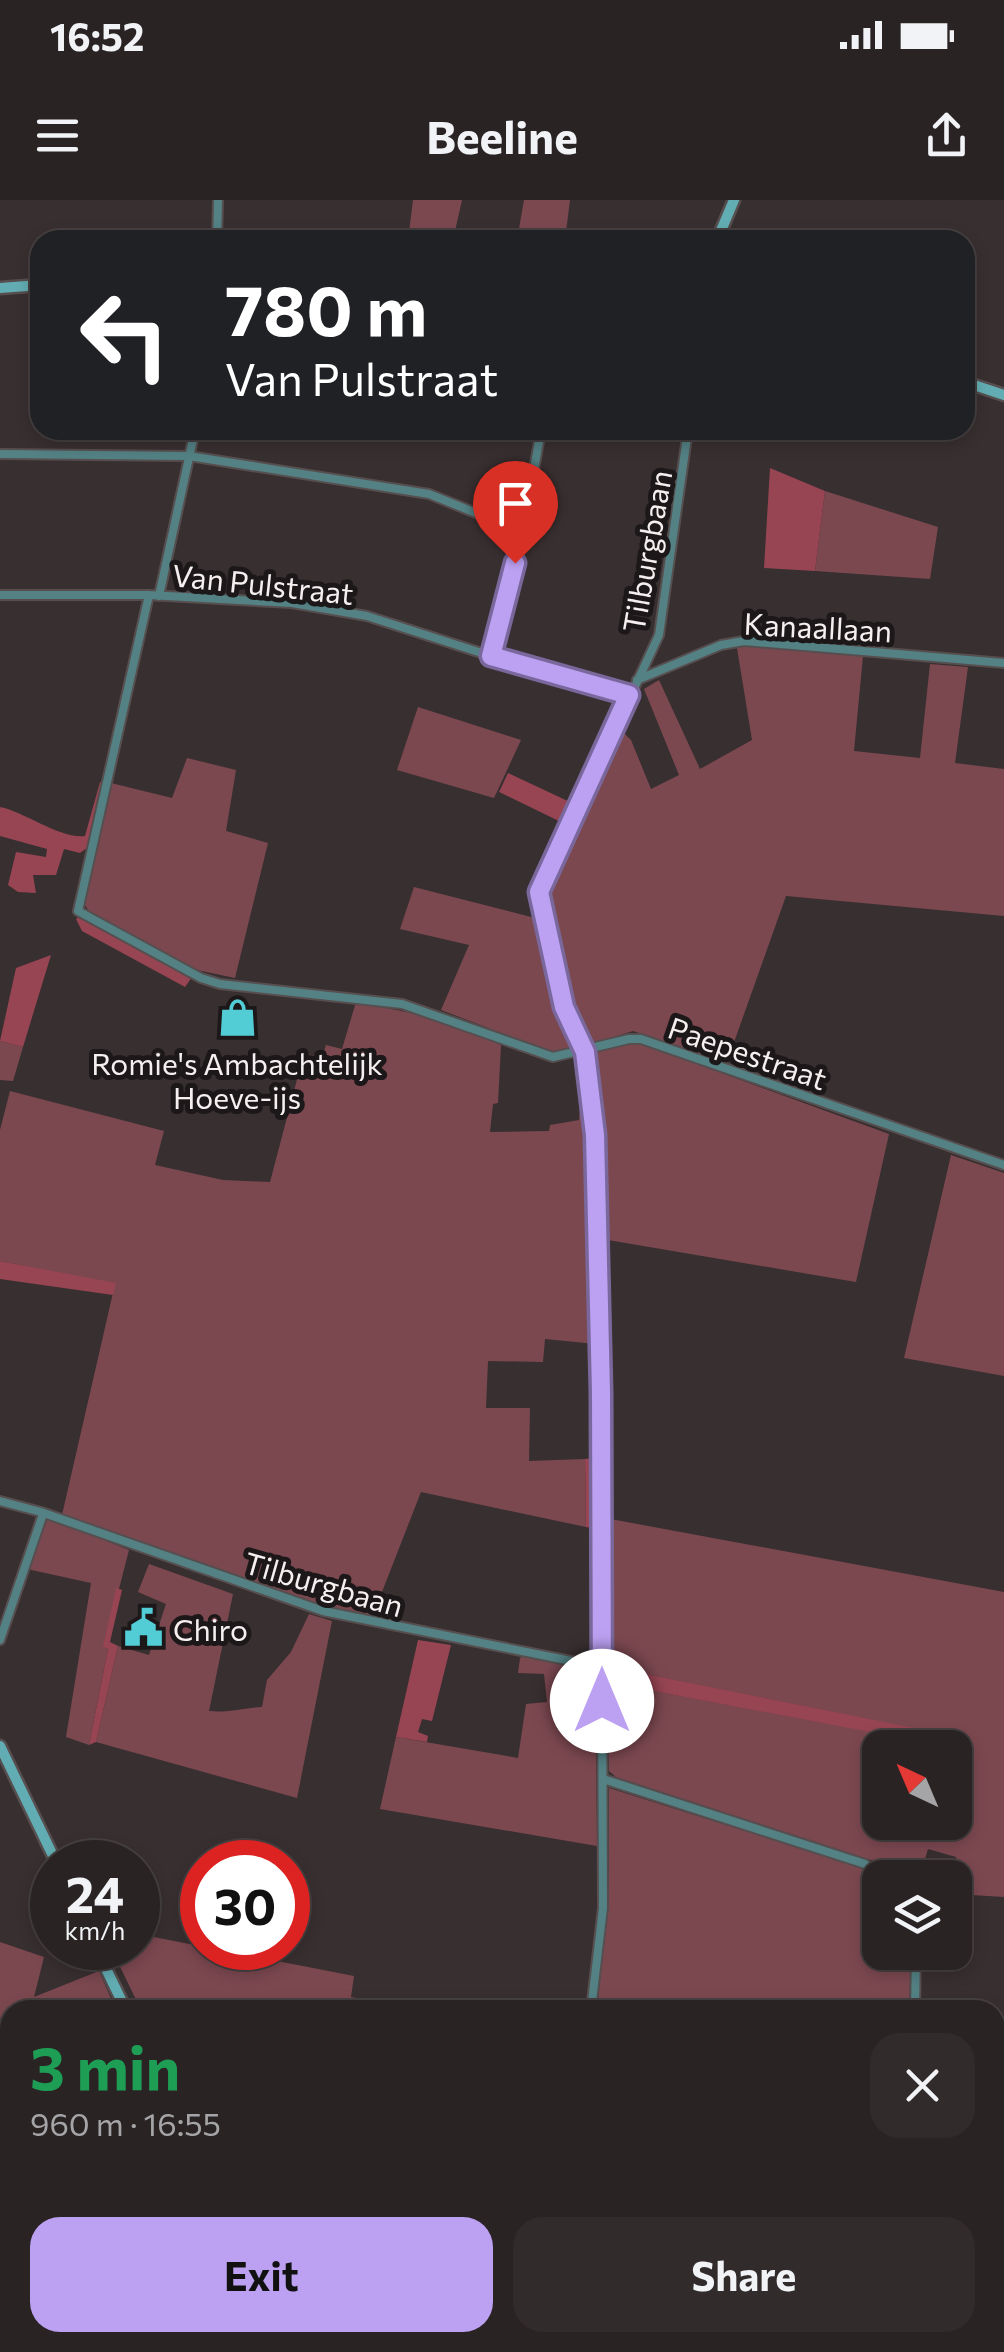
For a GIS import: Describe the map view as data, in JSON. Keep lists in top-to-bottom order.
{
  "streets": {
    "street": [
      "Tilburgbaan",
      "Van Pulstraat",
      "Kanaallaan",
      "Paepestraat"
    ]
  },
  "crossings": [
    ["Tilburgbaan", "Van Pulstraat"],
    ["Tilburgbaan", "Kanaallaan"],
    ["Tilburgbaan", "Paepestraat"],
    ["Van Pulstraat", "Paepestraat"]
  ],
  "places": {
    "shop": ["Romie's Ambachtelijk Hoeve-ijs"],
    "public building": ["Chiro"]
  },
  "north": "top left",
  "page": {
    "status": "16:52",
    "header": "Beeline",
    "turn": ["780 m", "Van Pulstraat"],
    "speed": "24 km/h",
    "limit": "30",
    "heading": ["3 min", "960 m · 16:55"],
    "buttons": ["Exit", "Share"]
  }
}
